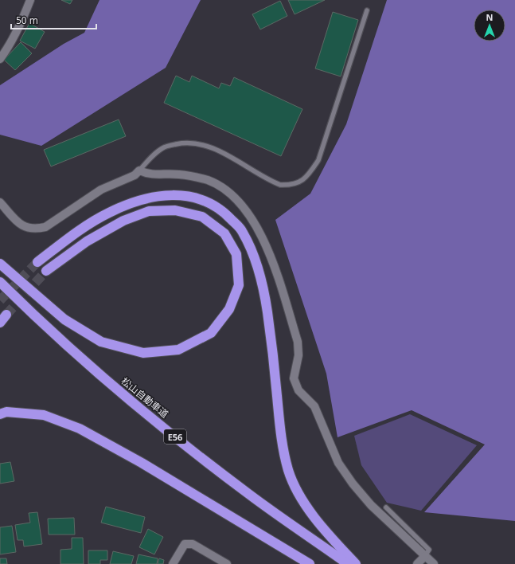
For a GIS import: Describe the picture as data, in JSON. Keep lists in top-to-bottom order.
{
  "streets": {
    "highway": ["松山自動車道", "E56"]
  },
  "scale_bar": "50 m",
  "north": "top"
}
